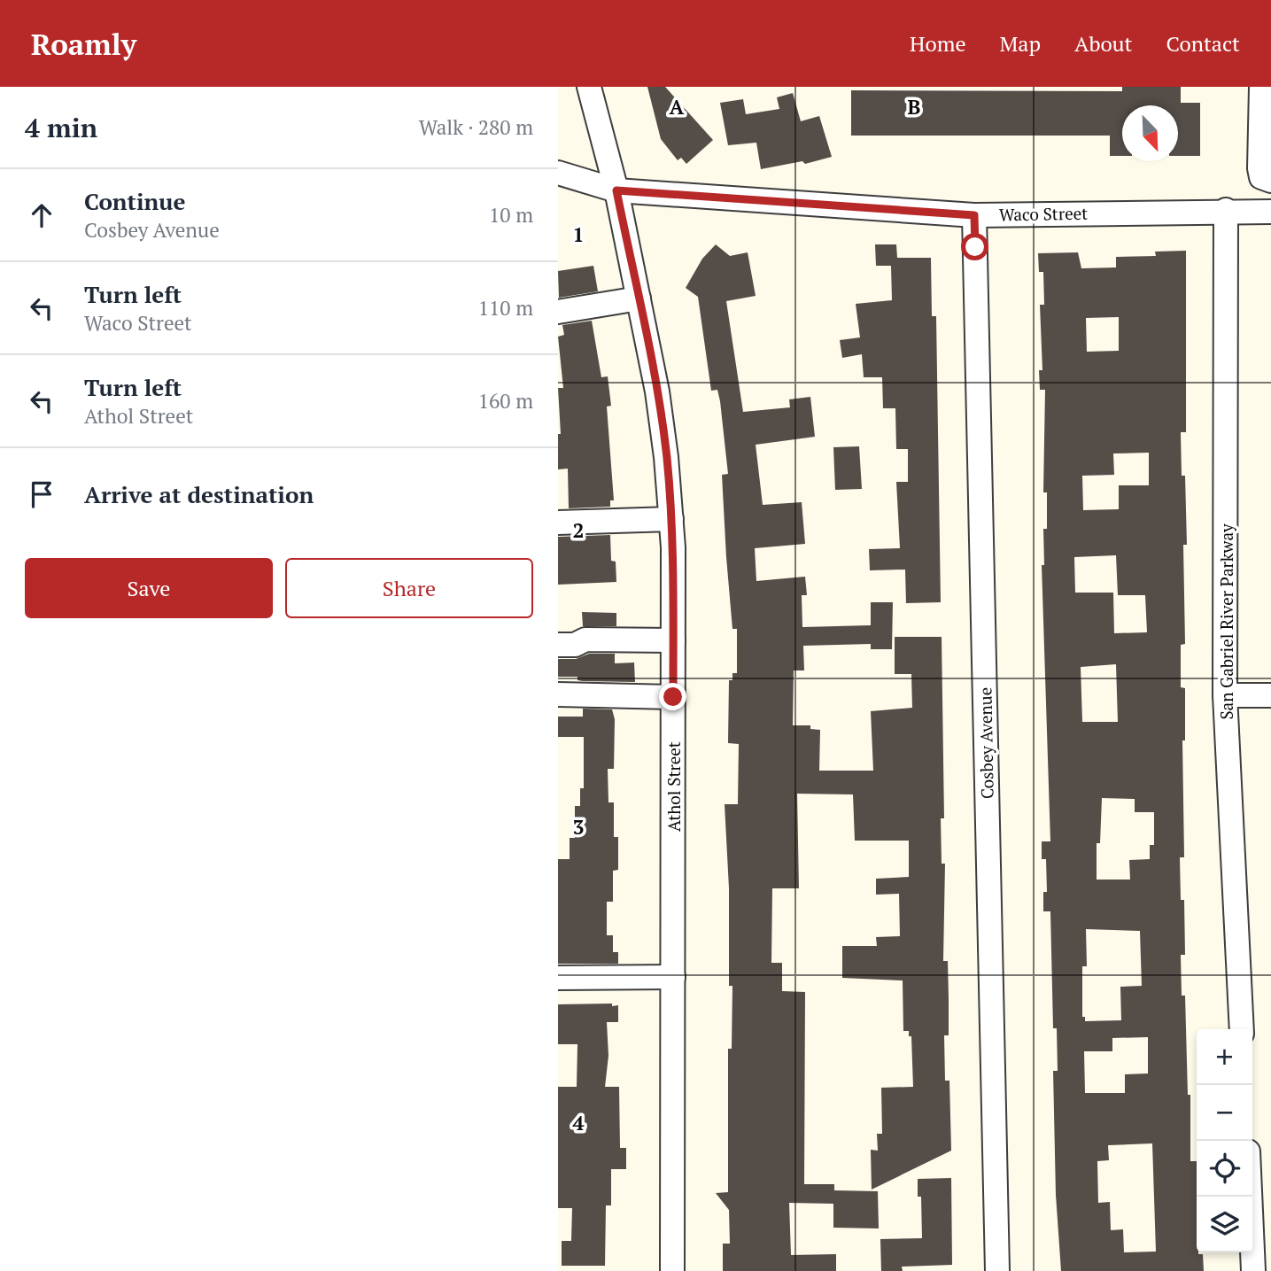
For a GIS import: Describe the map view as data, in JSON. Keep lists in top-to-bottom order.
{
  "streets": {
    "street": [
      "Waco Street",
      "San Gabriel River Parkway",
      "Cosbey Avenue",
      "Athol Street"
    ]
  },
  "crossings": [
    ["Waco Street", "San Gabriel River Parkway"],
    ["Waco Street", "Cosbey Avenue"],
    ["Waco Street", "Athol Street"]
  ],
  "north": "bottom right",
  "page": {
    "header": "Roamly",
    "nav": [
      "Home",
      "Map",
      "About",
      "Contact"
    ],
    "heading": ["4 min", "Walk · 280 m"],
    "list": [
      ["Continue", "Cosbey Avenue", "10 m"],
      ["Turn left", "Waco Street", "110 m"],
      ["Turn left", "Athol Street", "160 m"],
      "Arrive at destination"
    ],
    "buttons": ["Save", "Share"],
    "map_buttons": ["+", "−"]
  },
  "grid": {
    "columns": ["A", "B"],
    "rows": [
      "1",
      "2",
      "3",
      "4"
    ]
  }
}
